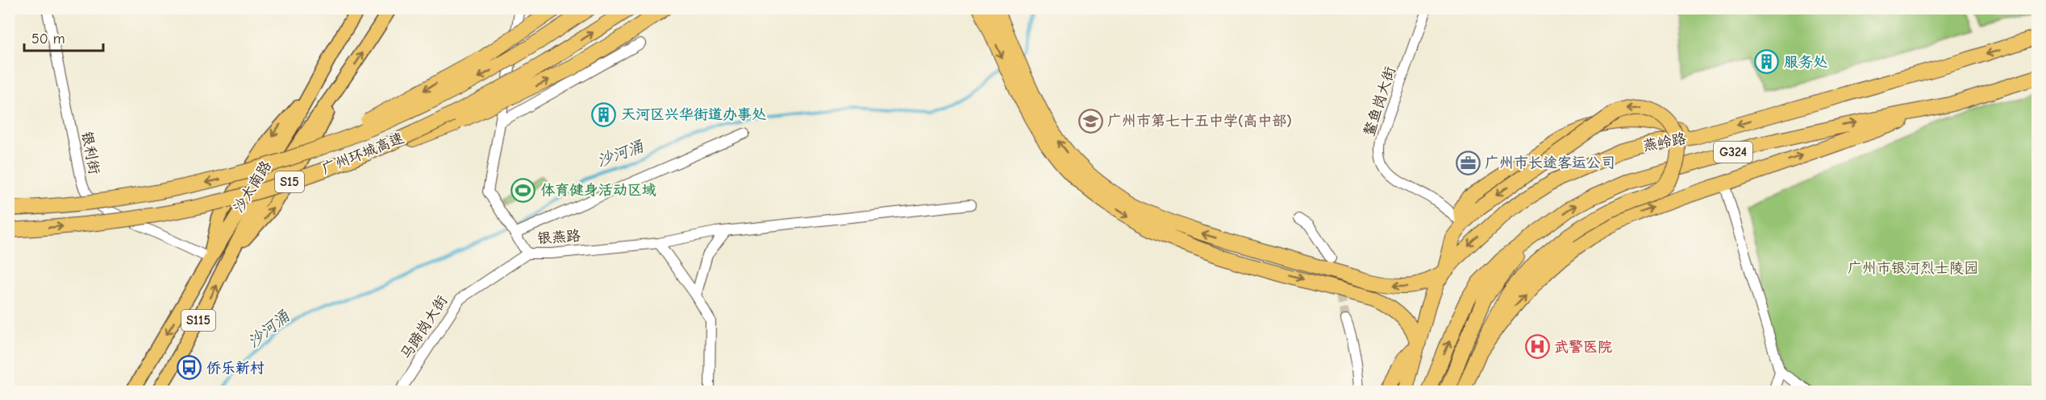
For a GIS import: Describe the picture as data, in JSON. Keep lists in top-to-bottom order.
{
  "streets": {
    "highway": [
      "燕岭路",
      "G324",
      "广州环城高速",
      "S15"
    ],
    "main road": ["S115"],
    "street": [
      "鳌鱼岗大街",
      "银利街",
      "银燕路",
      "马蹄岗大街"
    ]
  },
  "crossings": [
    ["银利街", "S115"],
    ["银燕路", "马蹄岗大街"]
  ],
  "water": ["沙河涌"],
  "parks": ["广州市银河烈士陵园"],
  "places": {
    "building": ["服务处", "天河区兴华街道办事处"],
    "school or university": ["广州市第七十五中学(高中部)"],
    "office": ["广州市长途客运公司"],
    "sports": ["体育健身活动区域"],
    "hospital": ["武警医院"],
    "bus stop": ["侨乐新村"]
  },
  "scale_bar": "50 m"
}
